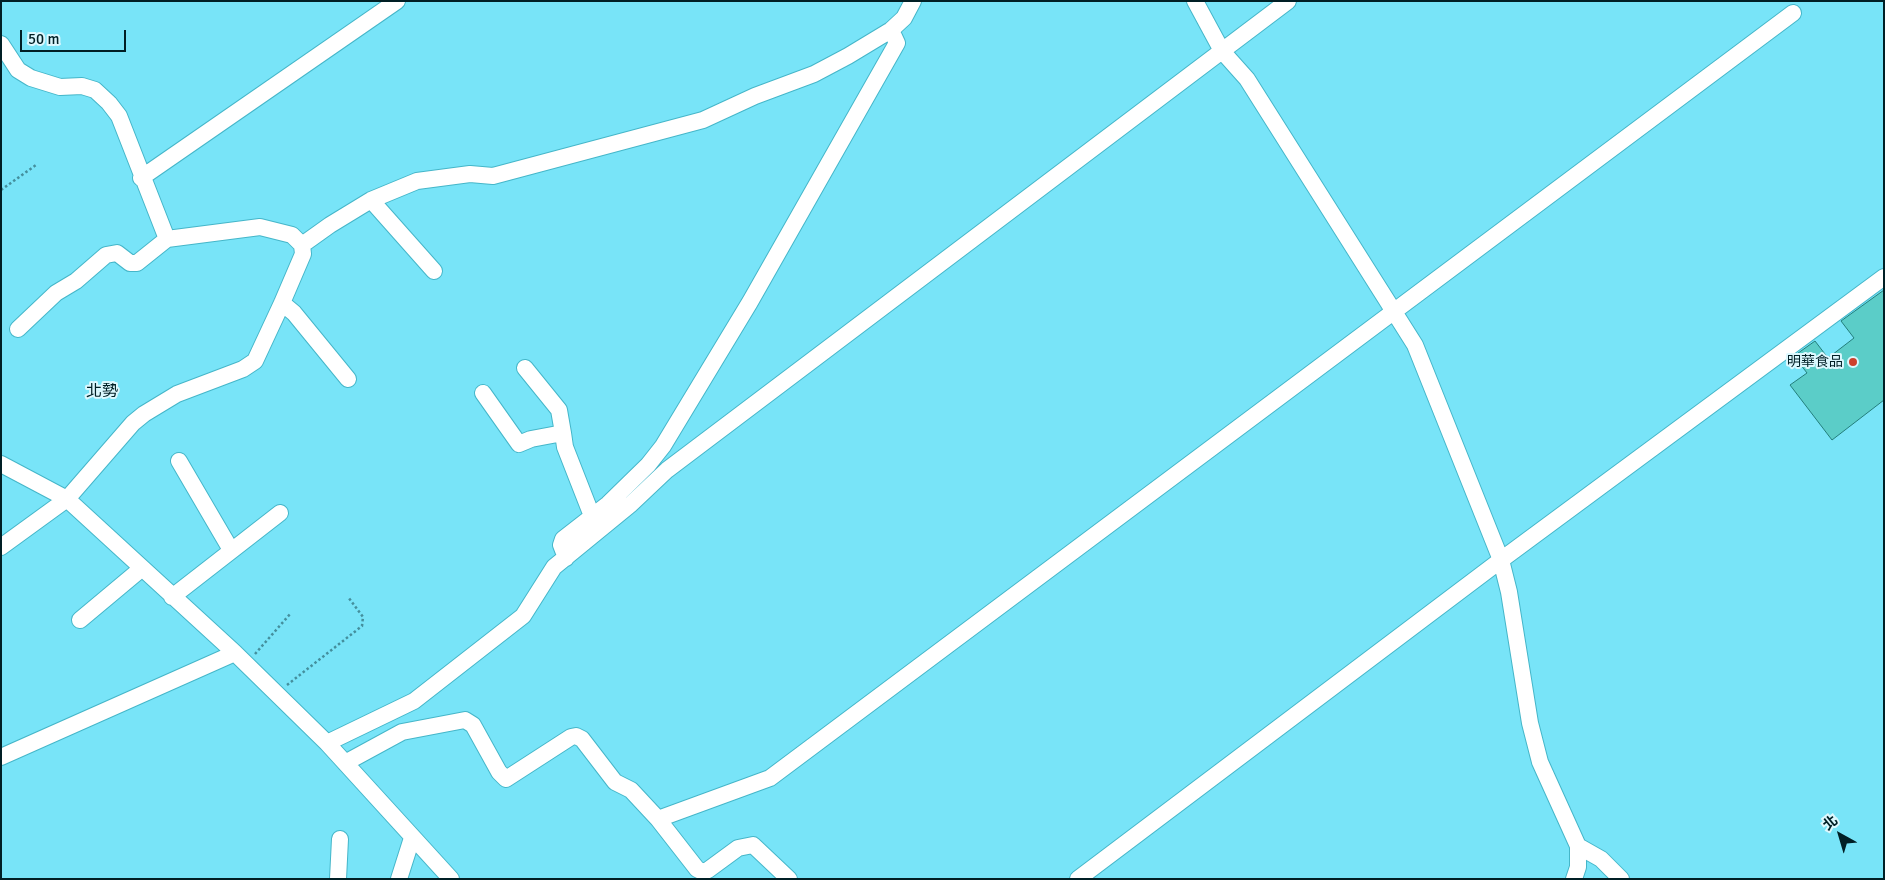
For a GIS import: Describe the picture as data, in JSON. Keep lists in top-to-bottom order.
{
  "districts": ["北勢"],
  "places": ["明華食品"],
  "scale_bar": "50 m",
  "north": "top left"
}
